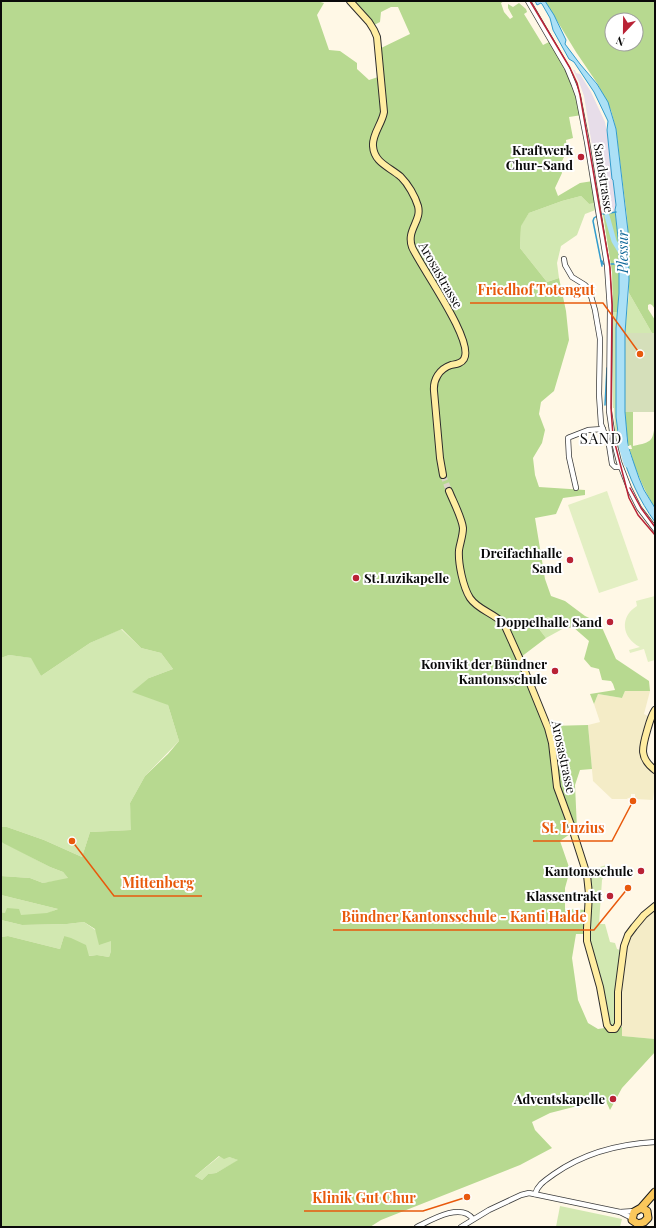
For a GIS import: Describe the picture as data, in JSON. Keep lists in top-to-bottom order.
{
  "streets": {
    "main road": ["Arosastrasse"],
    "street": ["Sandstrasse"]
  },
  "districts": ["SAND"],
  "water": ["Plessur"],
  "places": [
    "Kraftwerk Chur-Sand",
    "Friedhof Totengut",
    "Dreifachhalle Sand",
    "St.Luzikapelle",
    "Doppelhalle Sand",
    "Konvikt der Bündner Kantonsschule",
    "St. Luzius",
    "Mittenberg",
    "Kantonsschule",
    "Bündner Kantonsschule - Kanti Halde",
    "Klassentrakt",
    "Adventskapelle",
    "Klinik Gut Chur"
  ],
  "north": "bottom"
}
